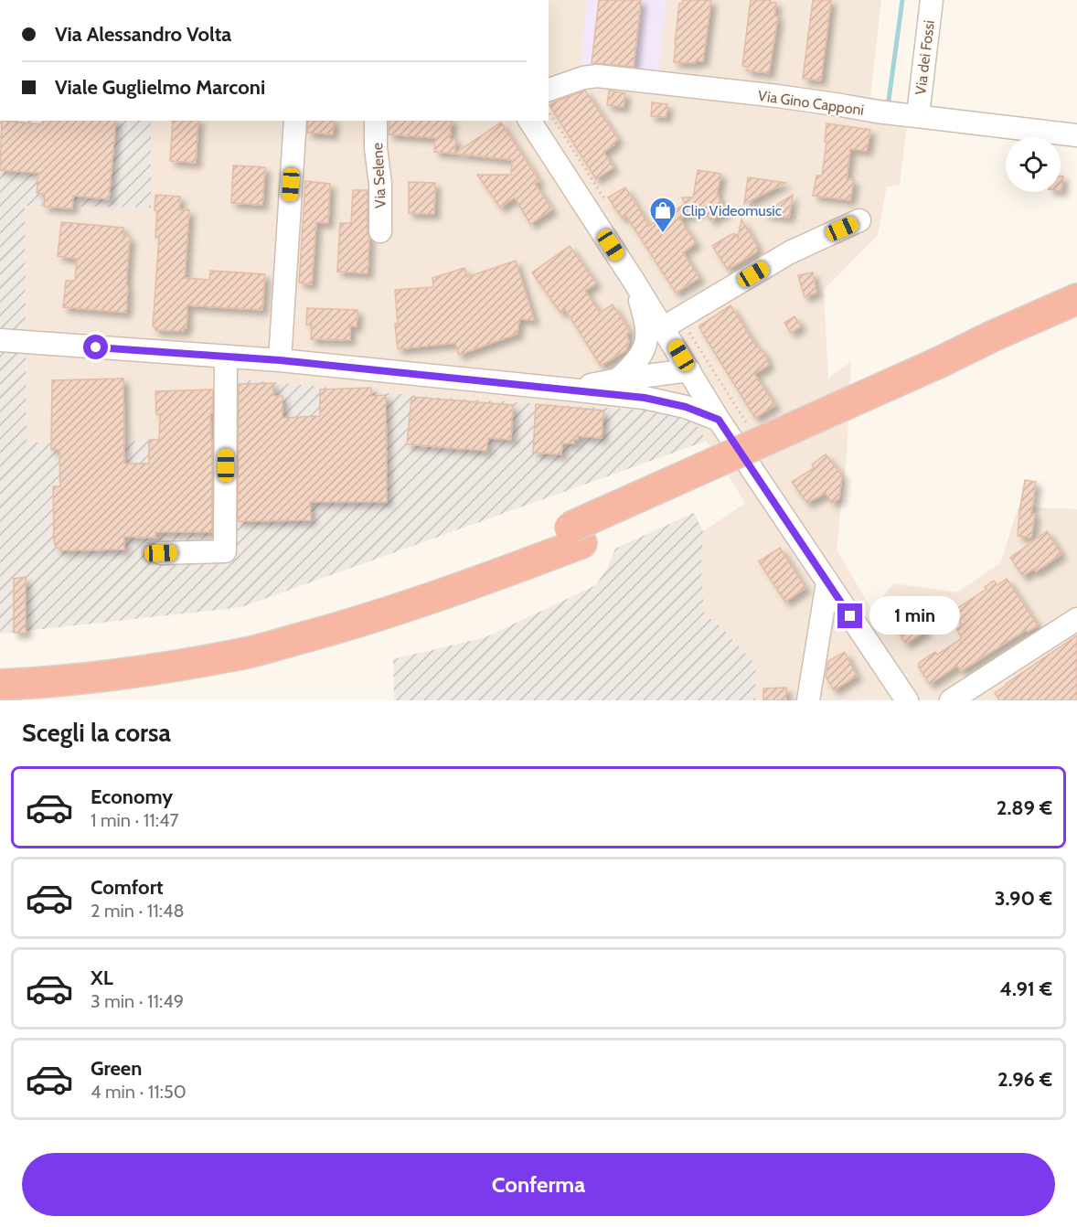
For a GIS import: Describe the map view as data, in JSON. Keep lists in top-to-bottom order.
{
  "streets": {
    "street": ["Via dei Fossi", "Via Gino Capponi", "Via Selene"]
  },
  "crossings": [
    ["Via dei Fossi", "Via Gino Capponi"]
  ],
  "places": {
    "shop": ["Clip Videomusic"]
  },
  "page": {
    "banner": ["Via Alessandro Volta", "Viale Guglielmo Marconi"],
    "bubble": "1 min",
    "heading": "Scegli la corsa",
    "list": [
      {
        "name": "Economy",
        "note": "1 min · 11:47",
        "value": "2.89 €"
      },
      {
        "name": "Comfort",
        "note": "2 min · 11:48",
        "value": "3.90 €"
      },
      {
        "name": "XL",
        "note": "3 min · 11:49",
        "value": "4.91 €"
      },
      {
        "name": "Green",
        "note": "4 min · 11:50",
        "value": "2.96 €"
      }
    ],
    "buttons": "Conferma"
  }
}
